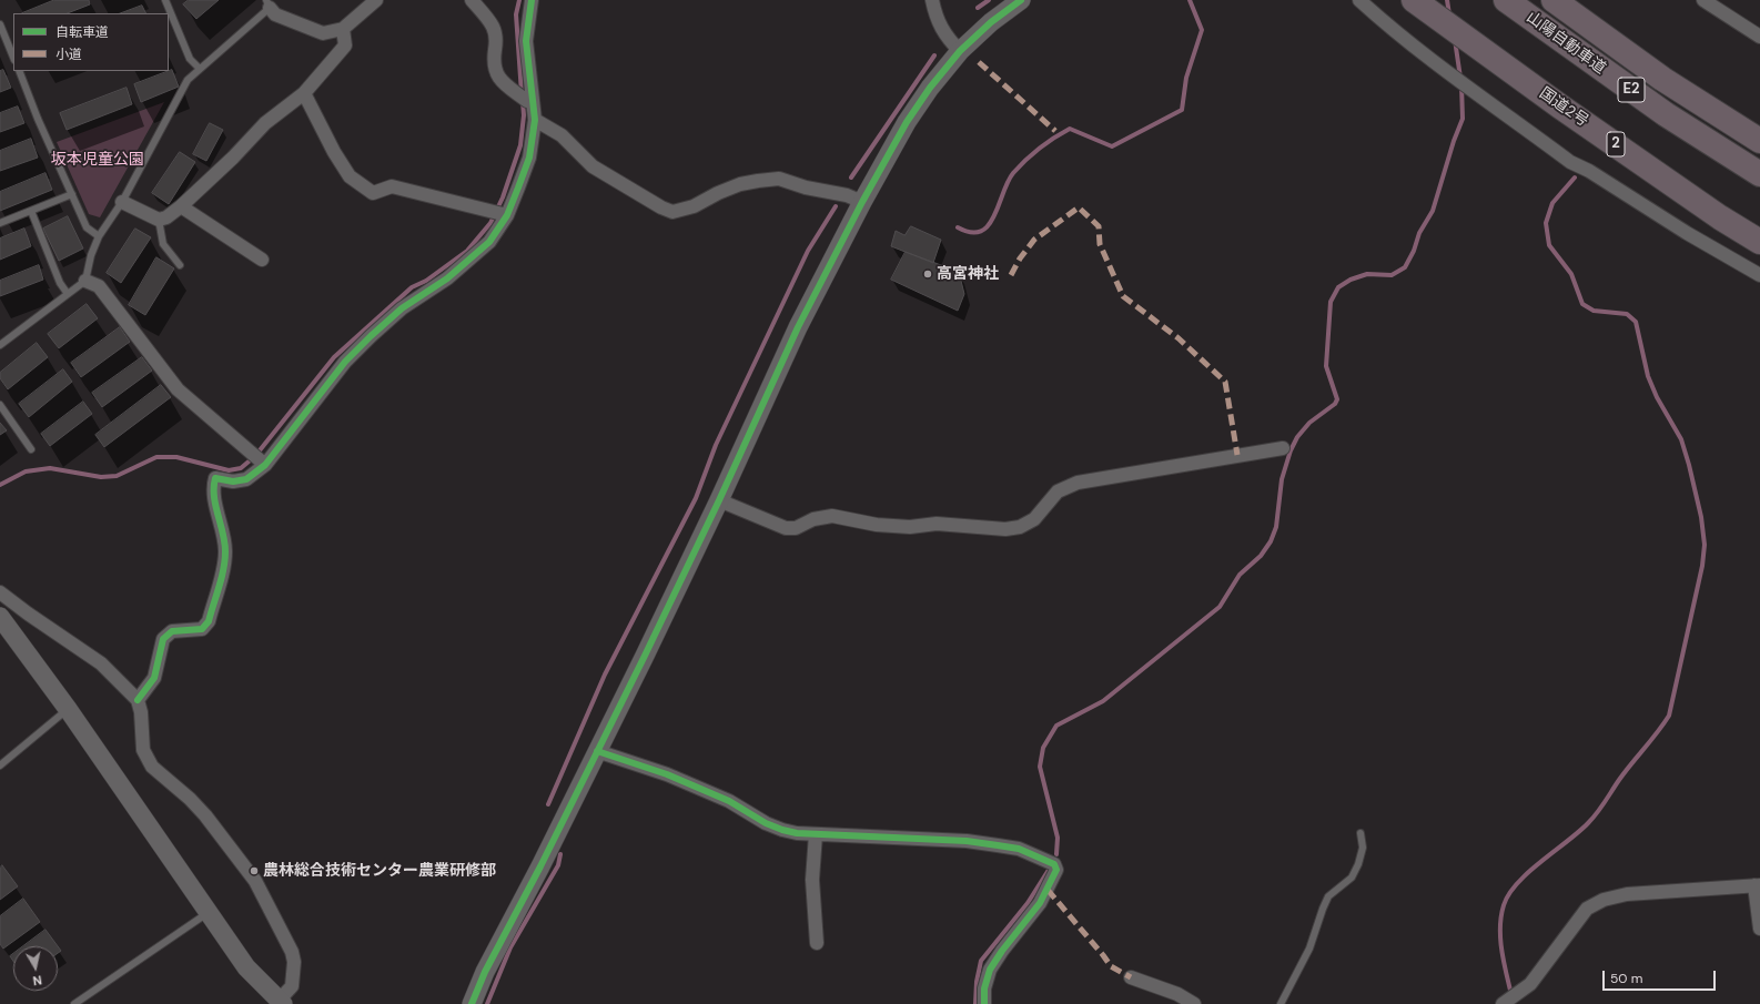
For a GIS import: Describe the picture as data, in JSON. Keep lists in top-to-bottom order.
{
  "streets": {
    "highway": [
      "山陽自動車道",
      "E2",
      "国道2号",
      "2"
    ]
  },
  "parks": ["坂本児童公園"],
  "places": ["高宮神社", "農林総合技術センター農業研修部"],
  "legend": ["自転車道", "小道"],
  "scale_bar": "50 m",
  "north": "bottom"
}
